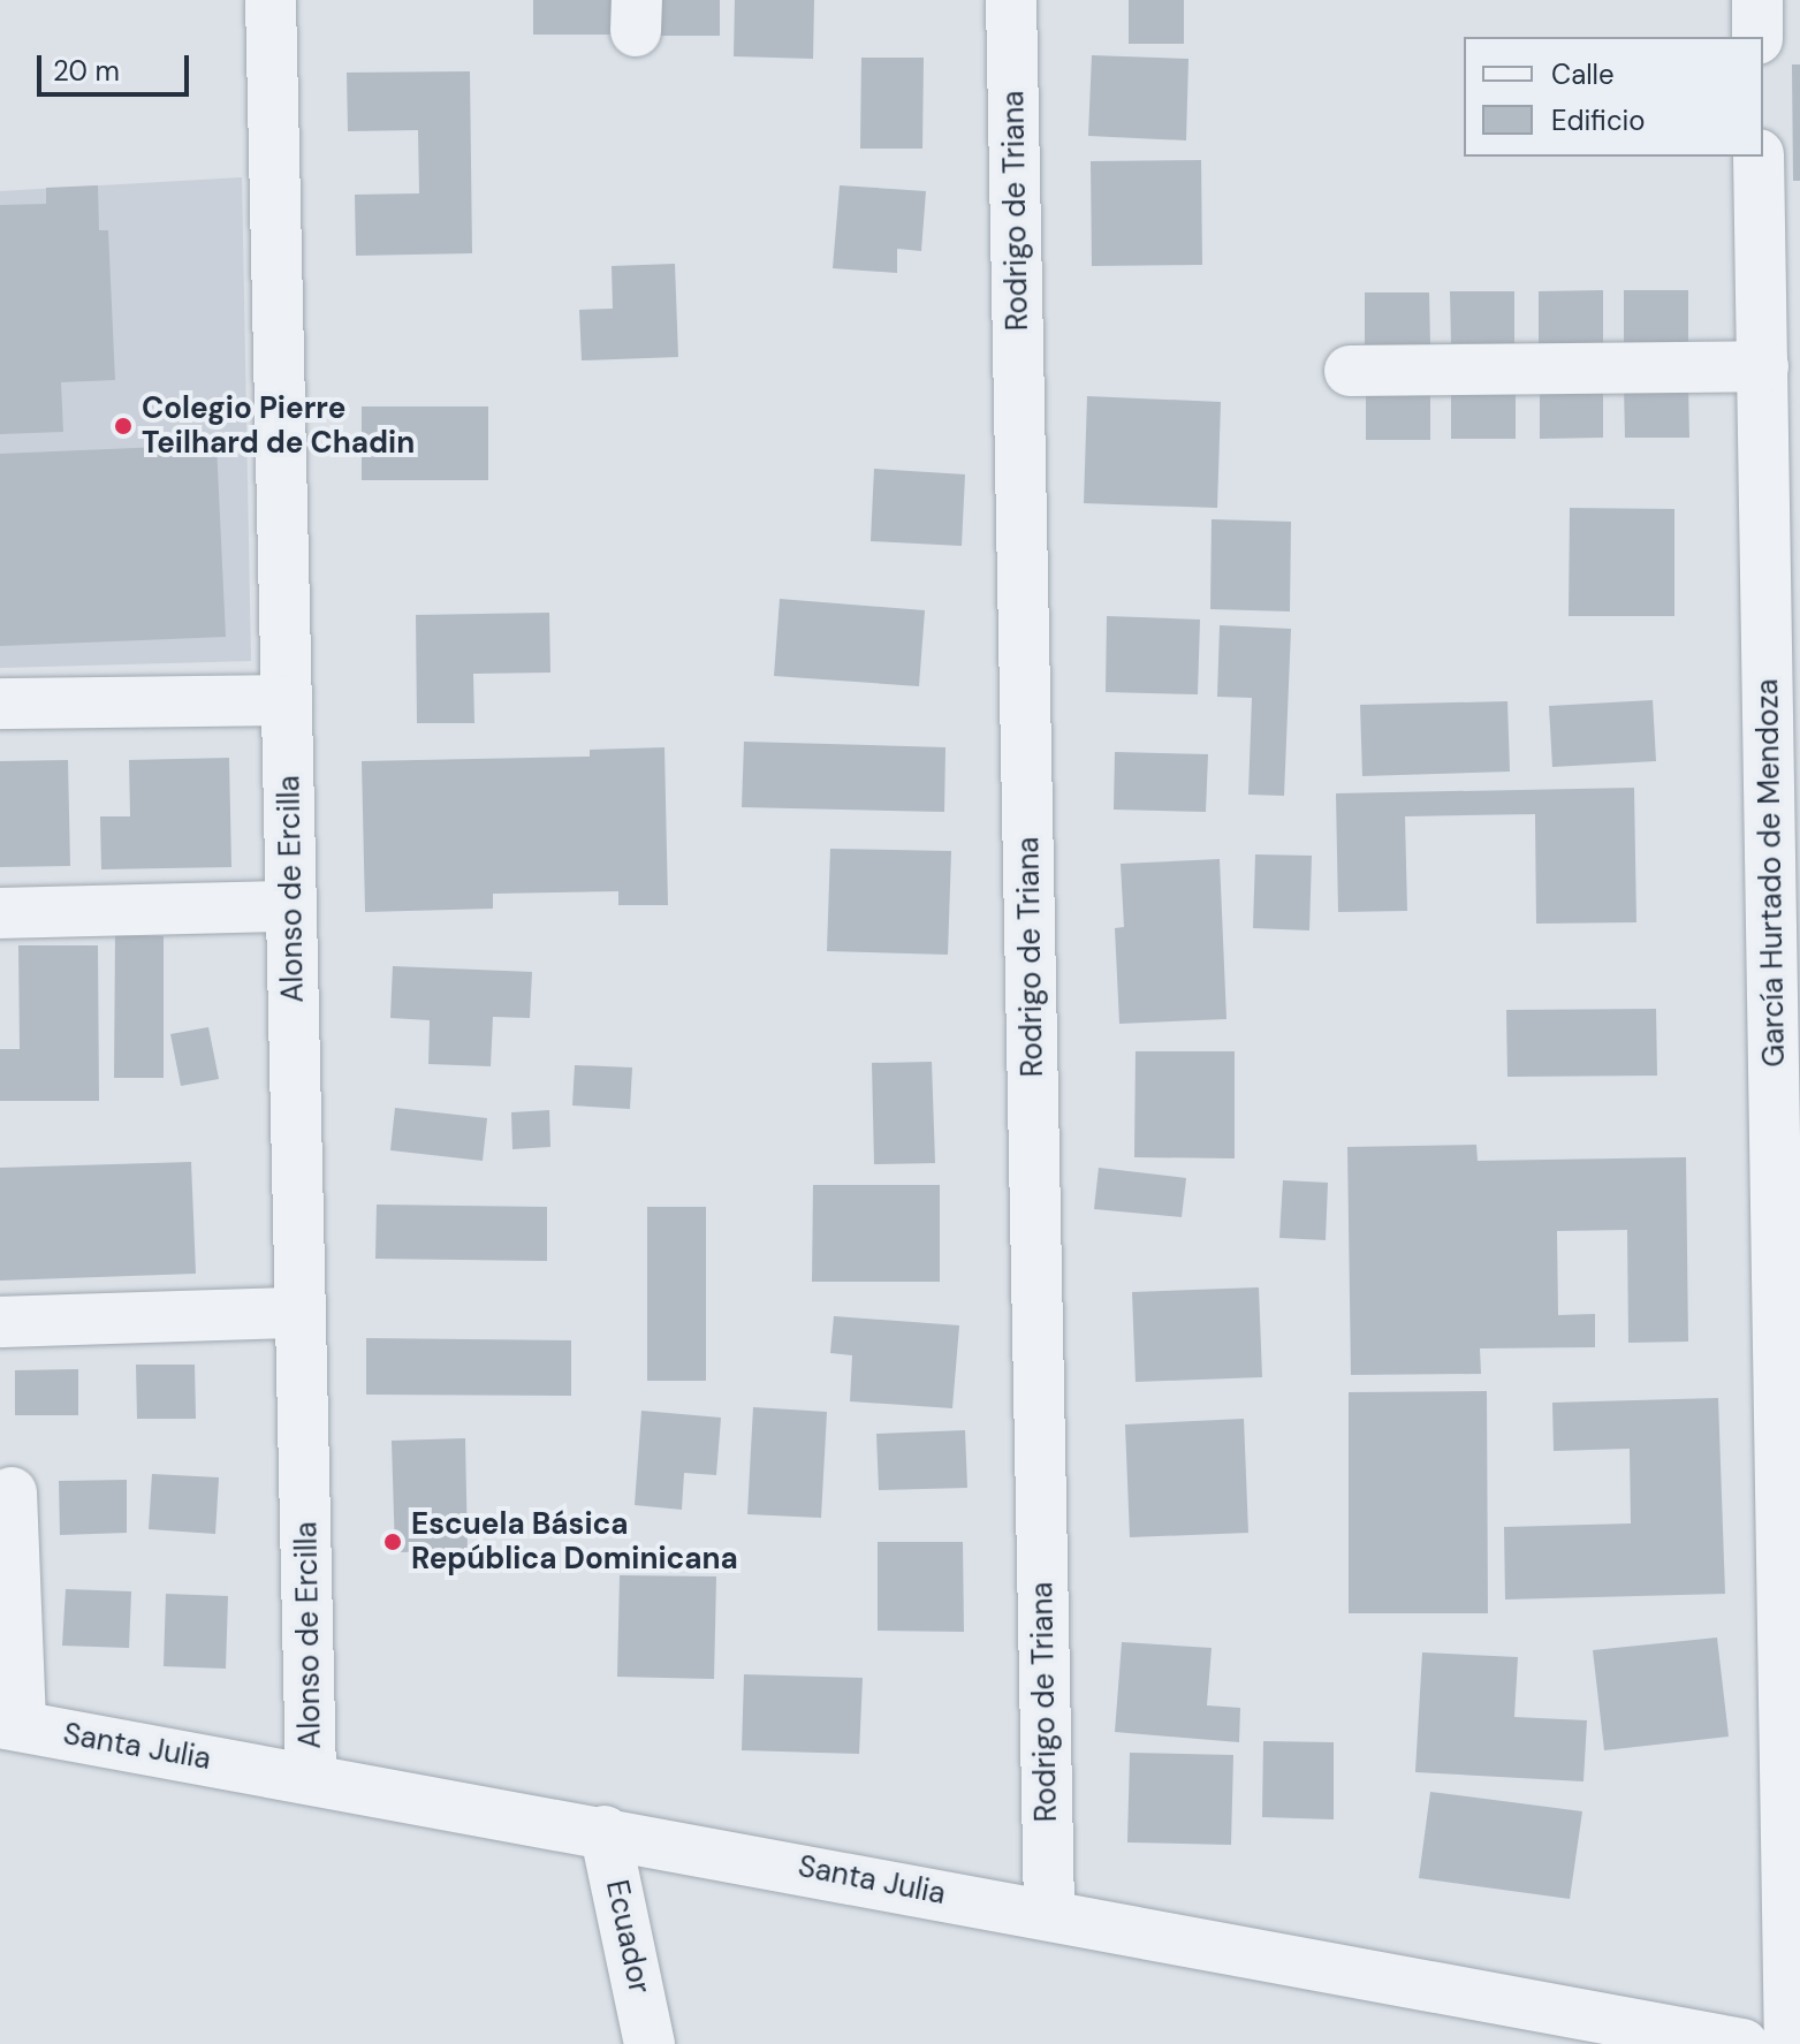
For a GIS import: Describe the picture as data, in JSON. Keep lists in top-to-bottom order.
{
  "streets": {
    "street": [
      "Rodrigo de Triana",
      "García Hurtado de Mendoza",
      "Alonso de Ercilla",
      "Santa Julia",
      "Ecuador"
    ]
  },
  "crossings": [
    ["Rodrigo de Triana", "Santa Julia"],
    ["Alonso de Ercilla", "Santa Julia"],
    ["Santa Julia", "Ecuador"]
  ],
  "places": ["Colegio Pierre Teilhard de Chadin", "Escuela Básica República Dominicana"],
  "legend": ["Calle", "Edificio"],
  "scale_bar": "20 m"
}
